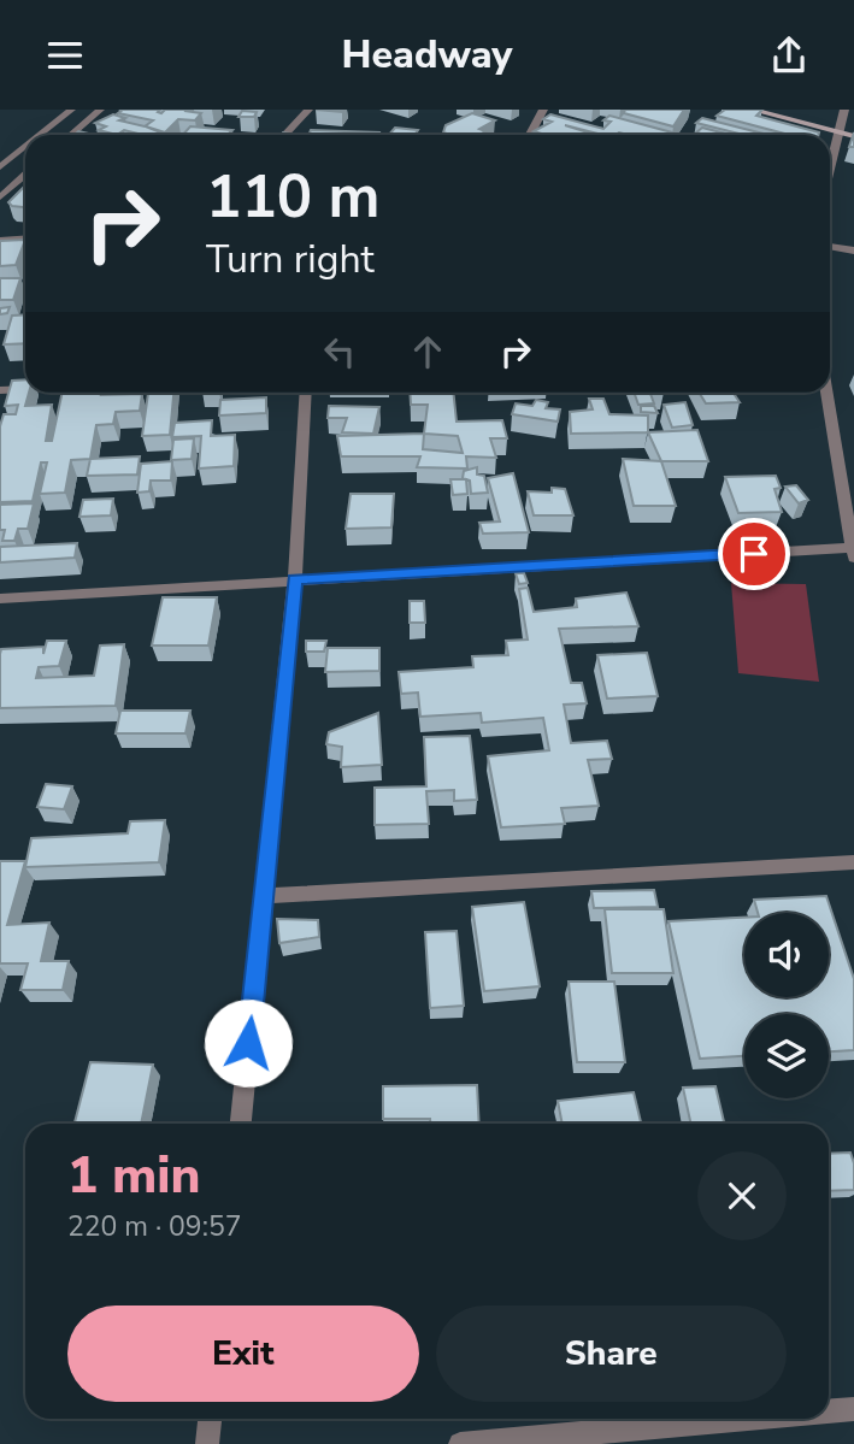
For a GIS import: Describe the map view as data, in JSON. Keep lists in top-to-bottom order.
{
  "page": {
    "header": "Headway",
    "turn": ["110 m", "Turn right"],
    "heading": ["1 min", "220 m · 09:57"],
    "buttons": ["Exit", "Share"]
  }
}
